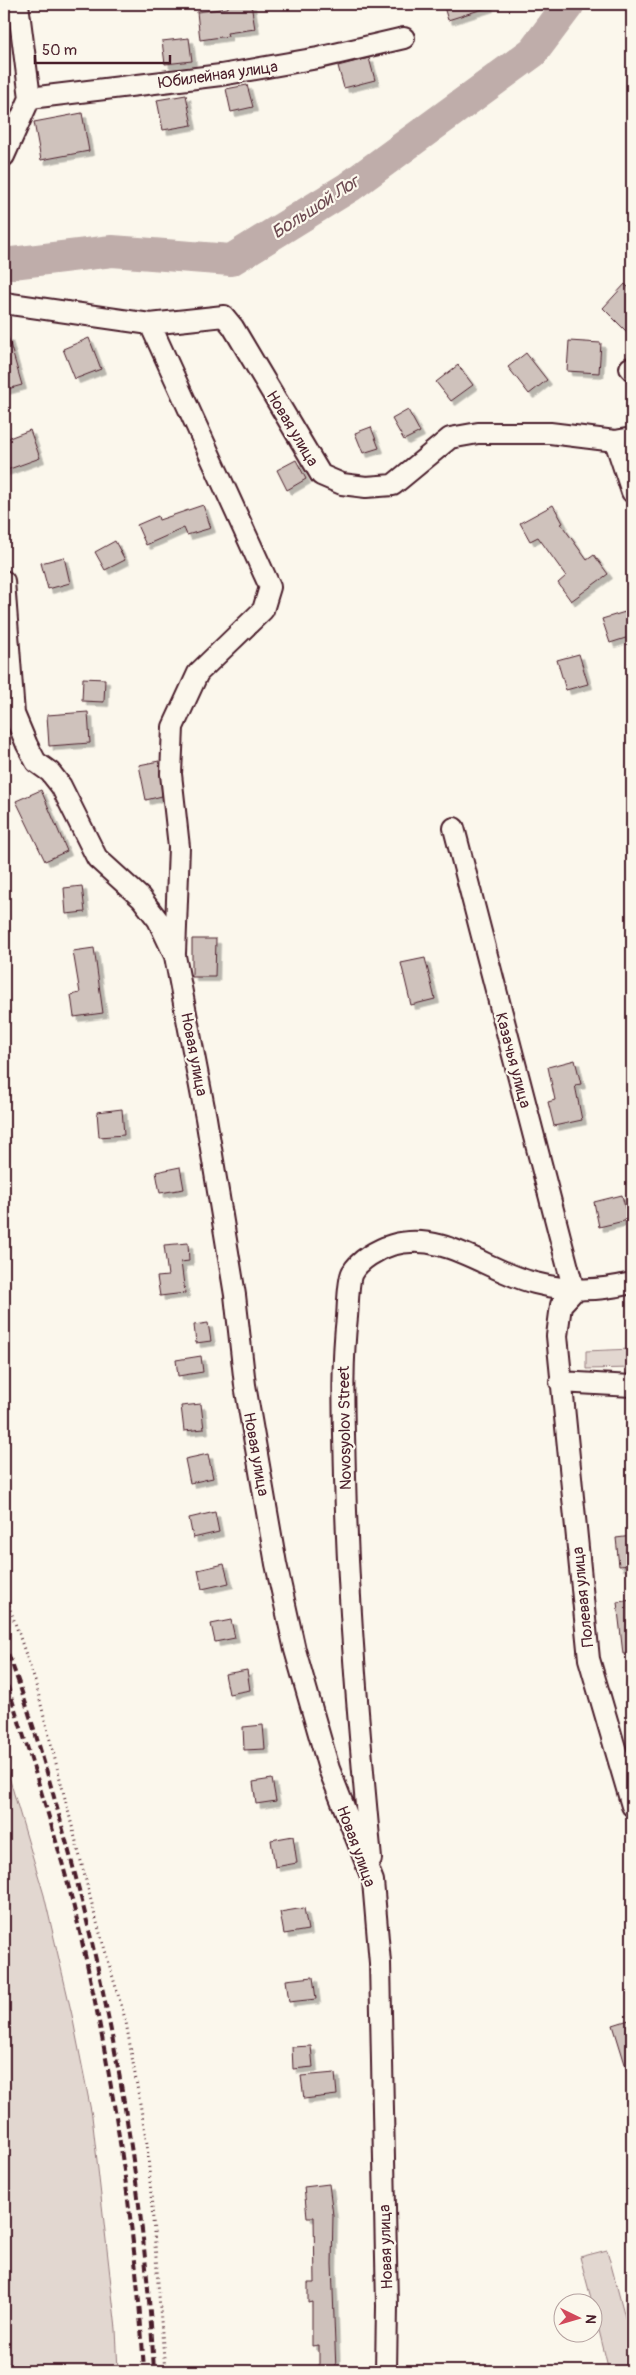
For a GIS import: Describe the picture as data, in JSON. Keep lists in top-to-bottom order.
{
  "streets": {
    "street": [
      "Юбилейная улица",
      "Новая улица",
      "Казачья улица",
      "Novosyolov Street",
      "Полевая улица"
    ]
  },
  "crossings": [
    ["Новая улица", "Novosyolov Street"],
    ["Казачья улица", "Novosyolov Street"],
    ["Казачья улица", "Полевая улица"],
    ["Novosyolov Street", "Полевая улица"]
  ],
  "water": ["Большой Лог"],
  "scale_bar": "50 m",
  "north": "right"
}
